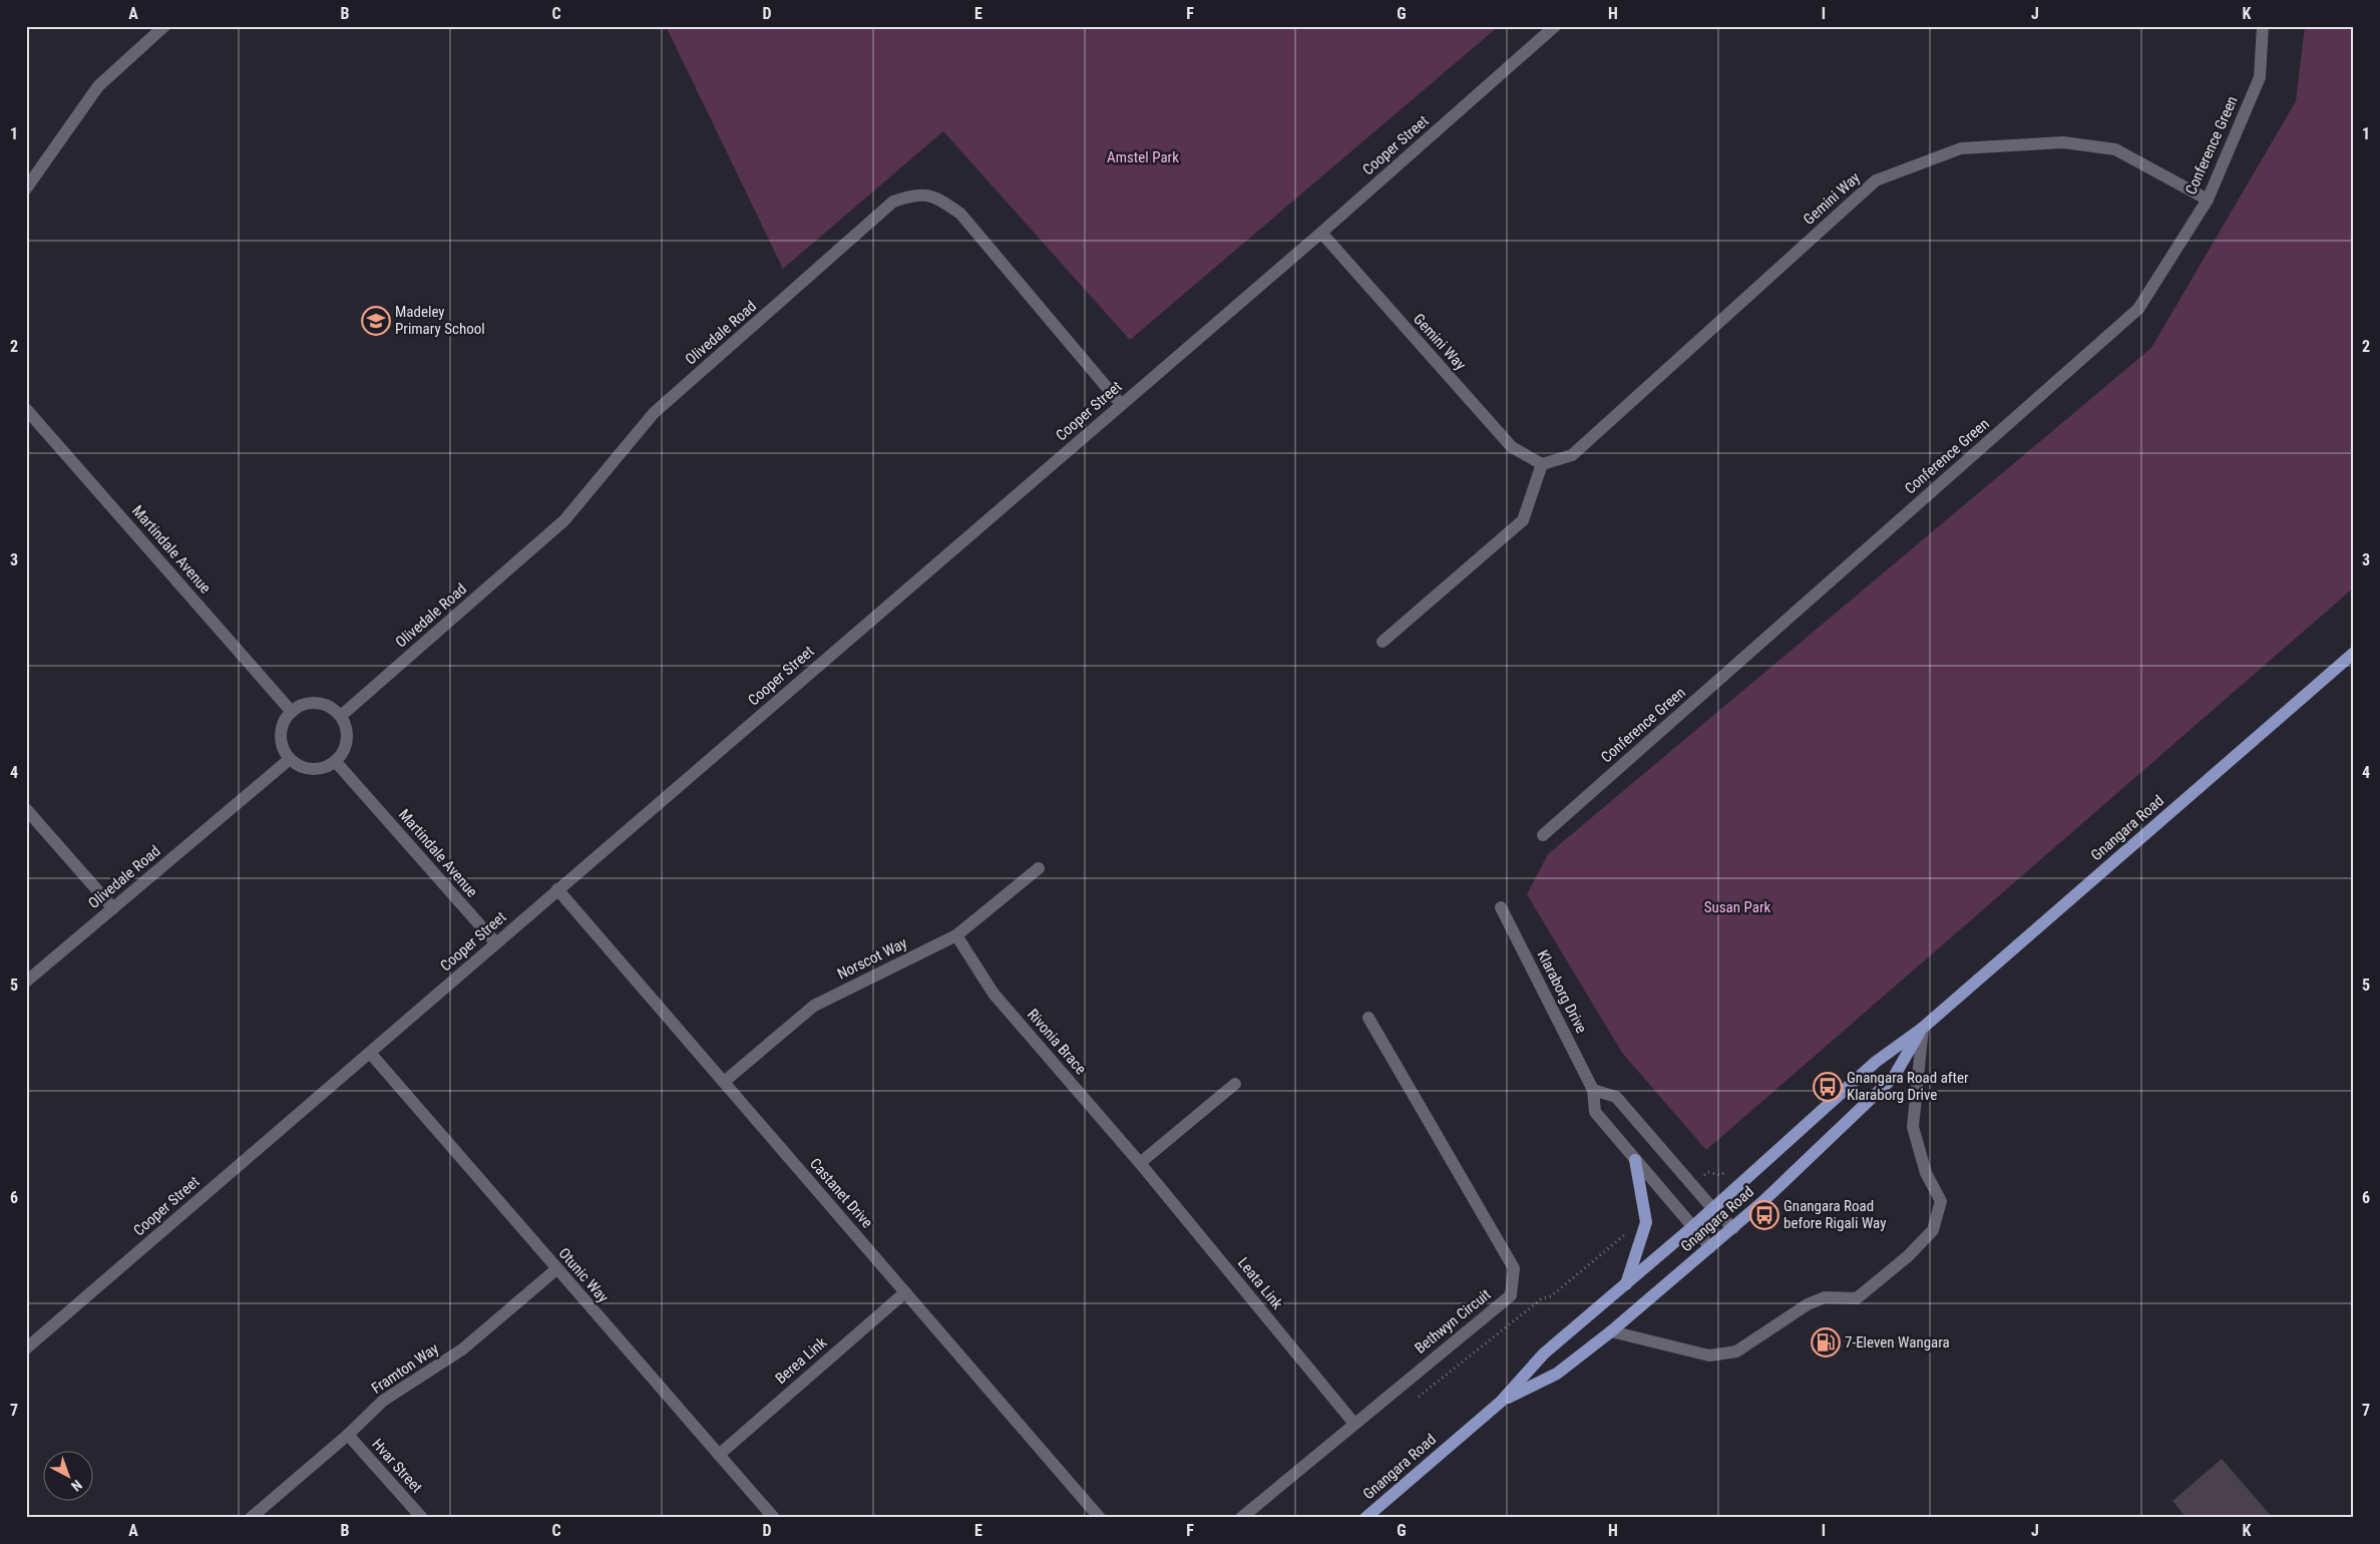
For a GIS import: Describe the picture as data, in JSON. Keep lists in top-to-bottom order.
{
  "streets": {
    "main road": ["Gnangara Road"],
    "street": [
      "Cooper Street",
      "Conference Green",
      "Gemini Way",
      "Olivedale Road",
      "Martindale Avenue",
      "Norscot Way",
      "Klaraborg Drive",
      "Rivonia Brace",
      "Castanet Drive",
      "Otunic Way",
      "Leata Link",
      "Bethwyn Circuit",
      "Berea Link",
      "Framton Way",
      "Hvar Street"
    ]
  },
  "crossings": [
    ["Cooper Street", "Gemini Way"],
    ["Cooper Street", "Olivedale Road"],
    ["Cooper Street", "Martindale Avenue"],
    ["Cooper Street", "Castanet Drive"],
    ["Cooper Street", "Otunic Way"],
    ["Conference Green", "Gemini Way"],
    ["Olivedale Road", "Martindale Avenue"],
    ["Gnangara Road", "Klaraborg Drive"],
    ["Norscot Way", "Rivonia Brace"],
    ["Norscot Way", "Castanet Drive"],
    ["Rivonia Brace", "Leata Link"],
    ["Castanet Drive", "Berea Link"],
    ["Otunic Way", "Berea Link"],
    ["Otunic Way", "Framton Way"],
    ["Leata Link", "Bethwyn Circuit"],
    ["Framton Way", "Hvar Street"]
  ],
  "parks": ["Amstel Park", "Susan Park"],
  "places": {
    "school or university": ["Madeley Primary School"],
    "bus stop": ["Gnangara Road after Klaraborg Drive", "Gnangara Road before Rigali Way"],
    "fuel station": ["7-Eleven Wangara"]
  },
  "north": "bottom right",
  "grid": {
    "columns": [
      "A",
      "B",
      "C",
      "D",
      "E",
      "F",
      "G",
      "H",
      "I",
      "J",
      "K"
    ],
    "rows": [
      "1",
      "2",
      "3",
      "4",
      "5",
      "6",
      "7"
    ]
  }
}
